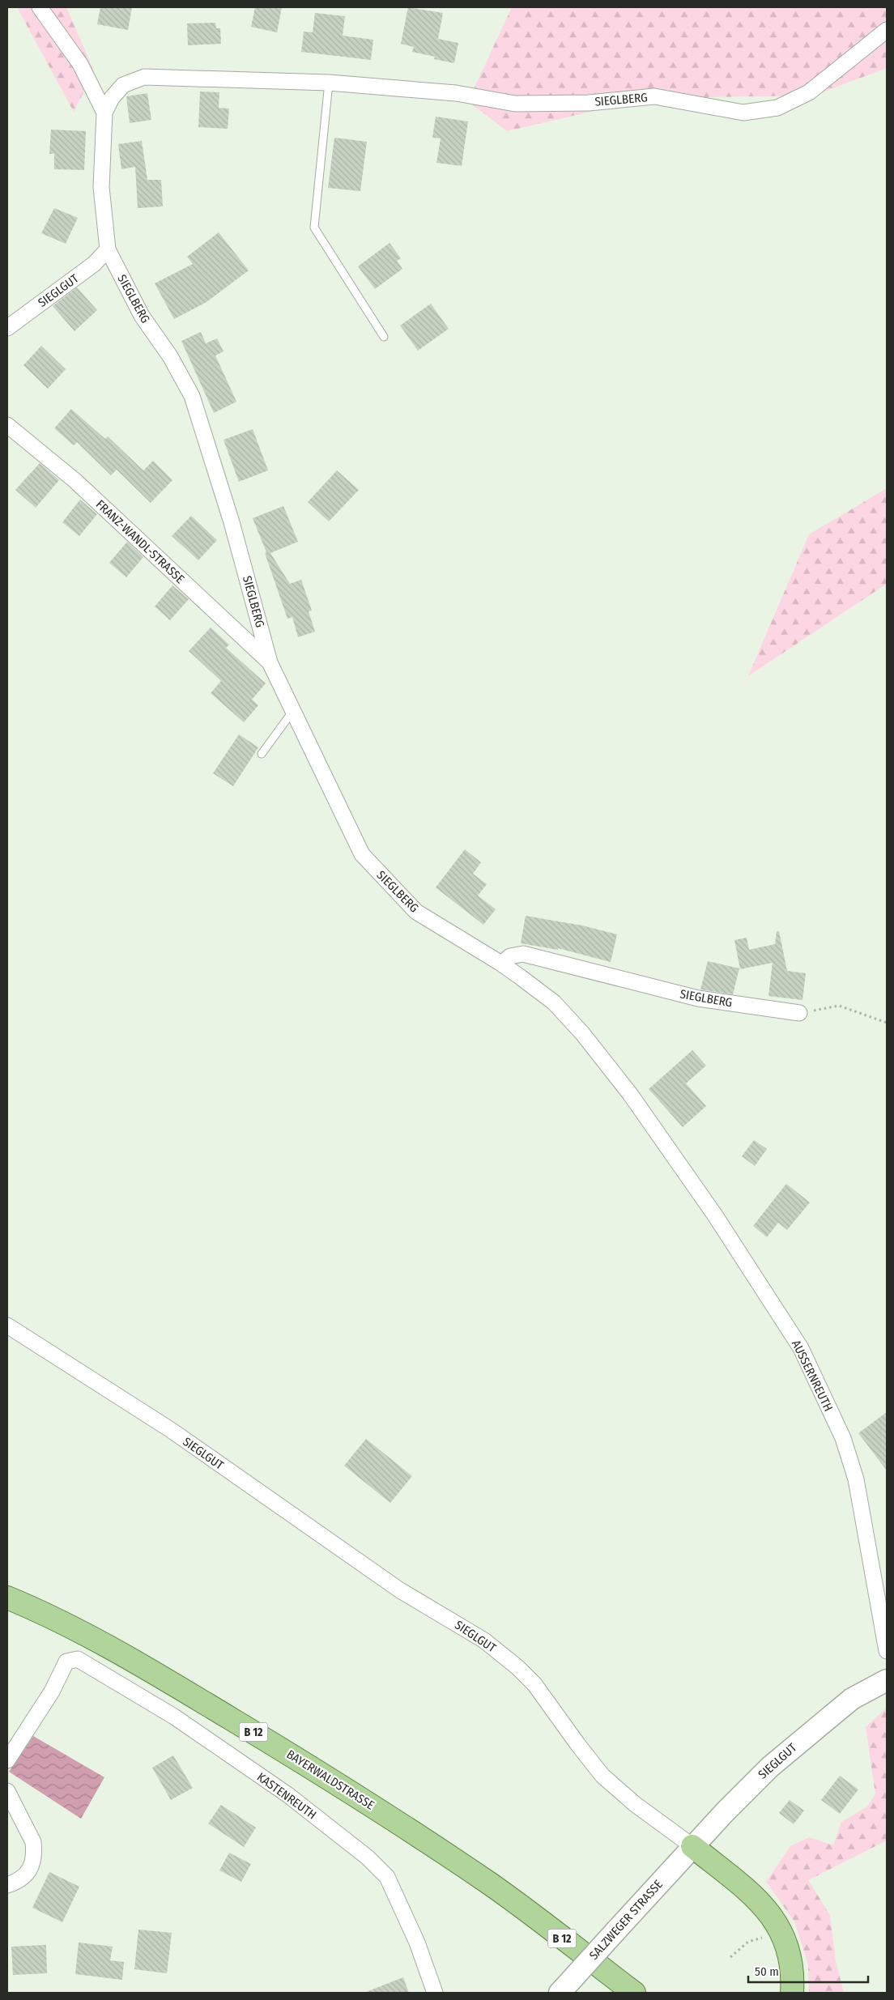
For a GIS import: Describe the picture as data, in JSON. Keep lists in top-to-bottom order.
{
  "streets": {
    "main road": ["B 12", "BAYERWALDSTRASSE"],
    "street": [
      "SIEGLBERG",
      "SIEGLGUT",
      "FRANZ-WANDL-STRASSE",
      "AUSSERNREUTH",
      "KASTENREUTH",
      "SALZWEGER STRASSE"
    ]
  },
  "crossings": [
    ["SIEGLBERG", "SIEGLGUT"],
    ["SIEGLBERG", "FRANZ-WANDL-STRASSE"],
    ["SIEGLBERG", "AUSSERNREUTH"],
    ["SIEGLGUT", "SALZWEGER STRASSE"]
  ],
  "scale_bar": "50 m"
}
